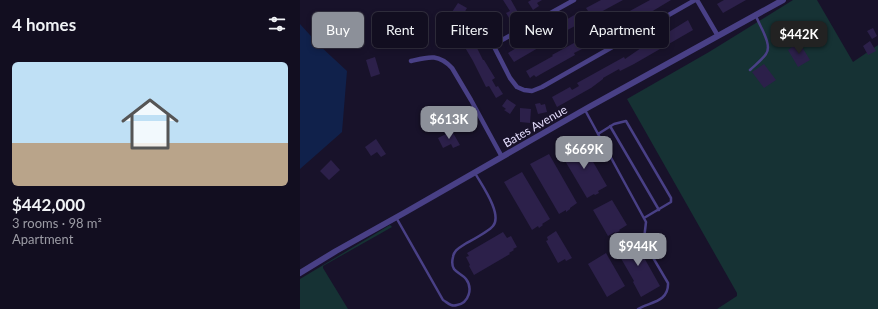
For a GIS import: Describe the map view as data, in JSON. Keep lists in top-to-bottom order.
{
  "streets": {
    "street": ["Bates Avenue"]
  },
  "page": {
    "heading": "4 homes",
    "chip": [
      "Buy",
      "Rent",
      "Filters",
      "New",
      "Apartment"
    ],
    "price": [
      "$442K",
      "$613K",
      "$669K",
      "$944K"
    ],
    "list": [
      {
        "name": "$442,000",
        "note": "3 rooms · 98 m² · Apartment"
      }
    ]
  }
}
